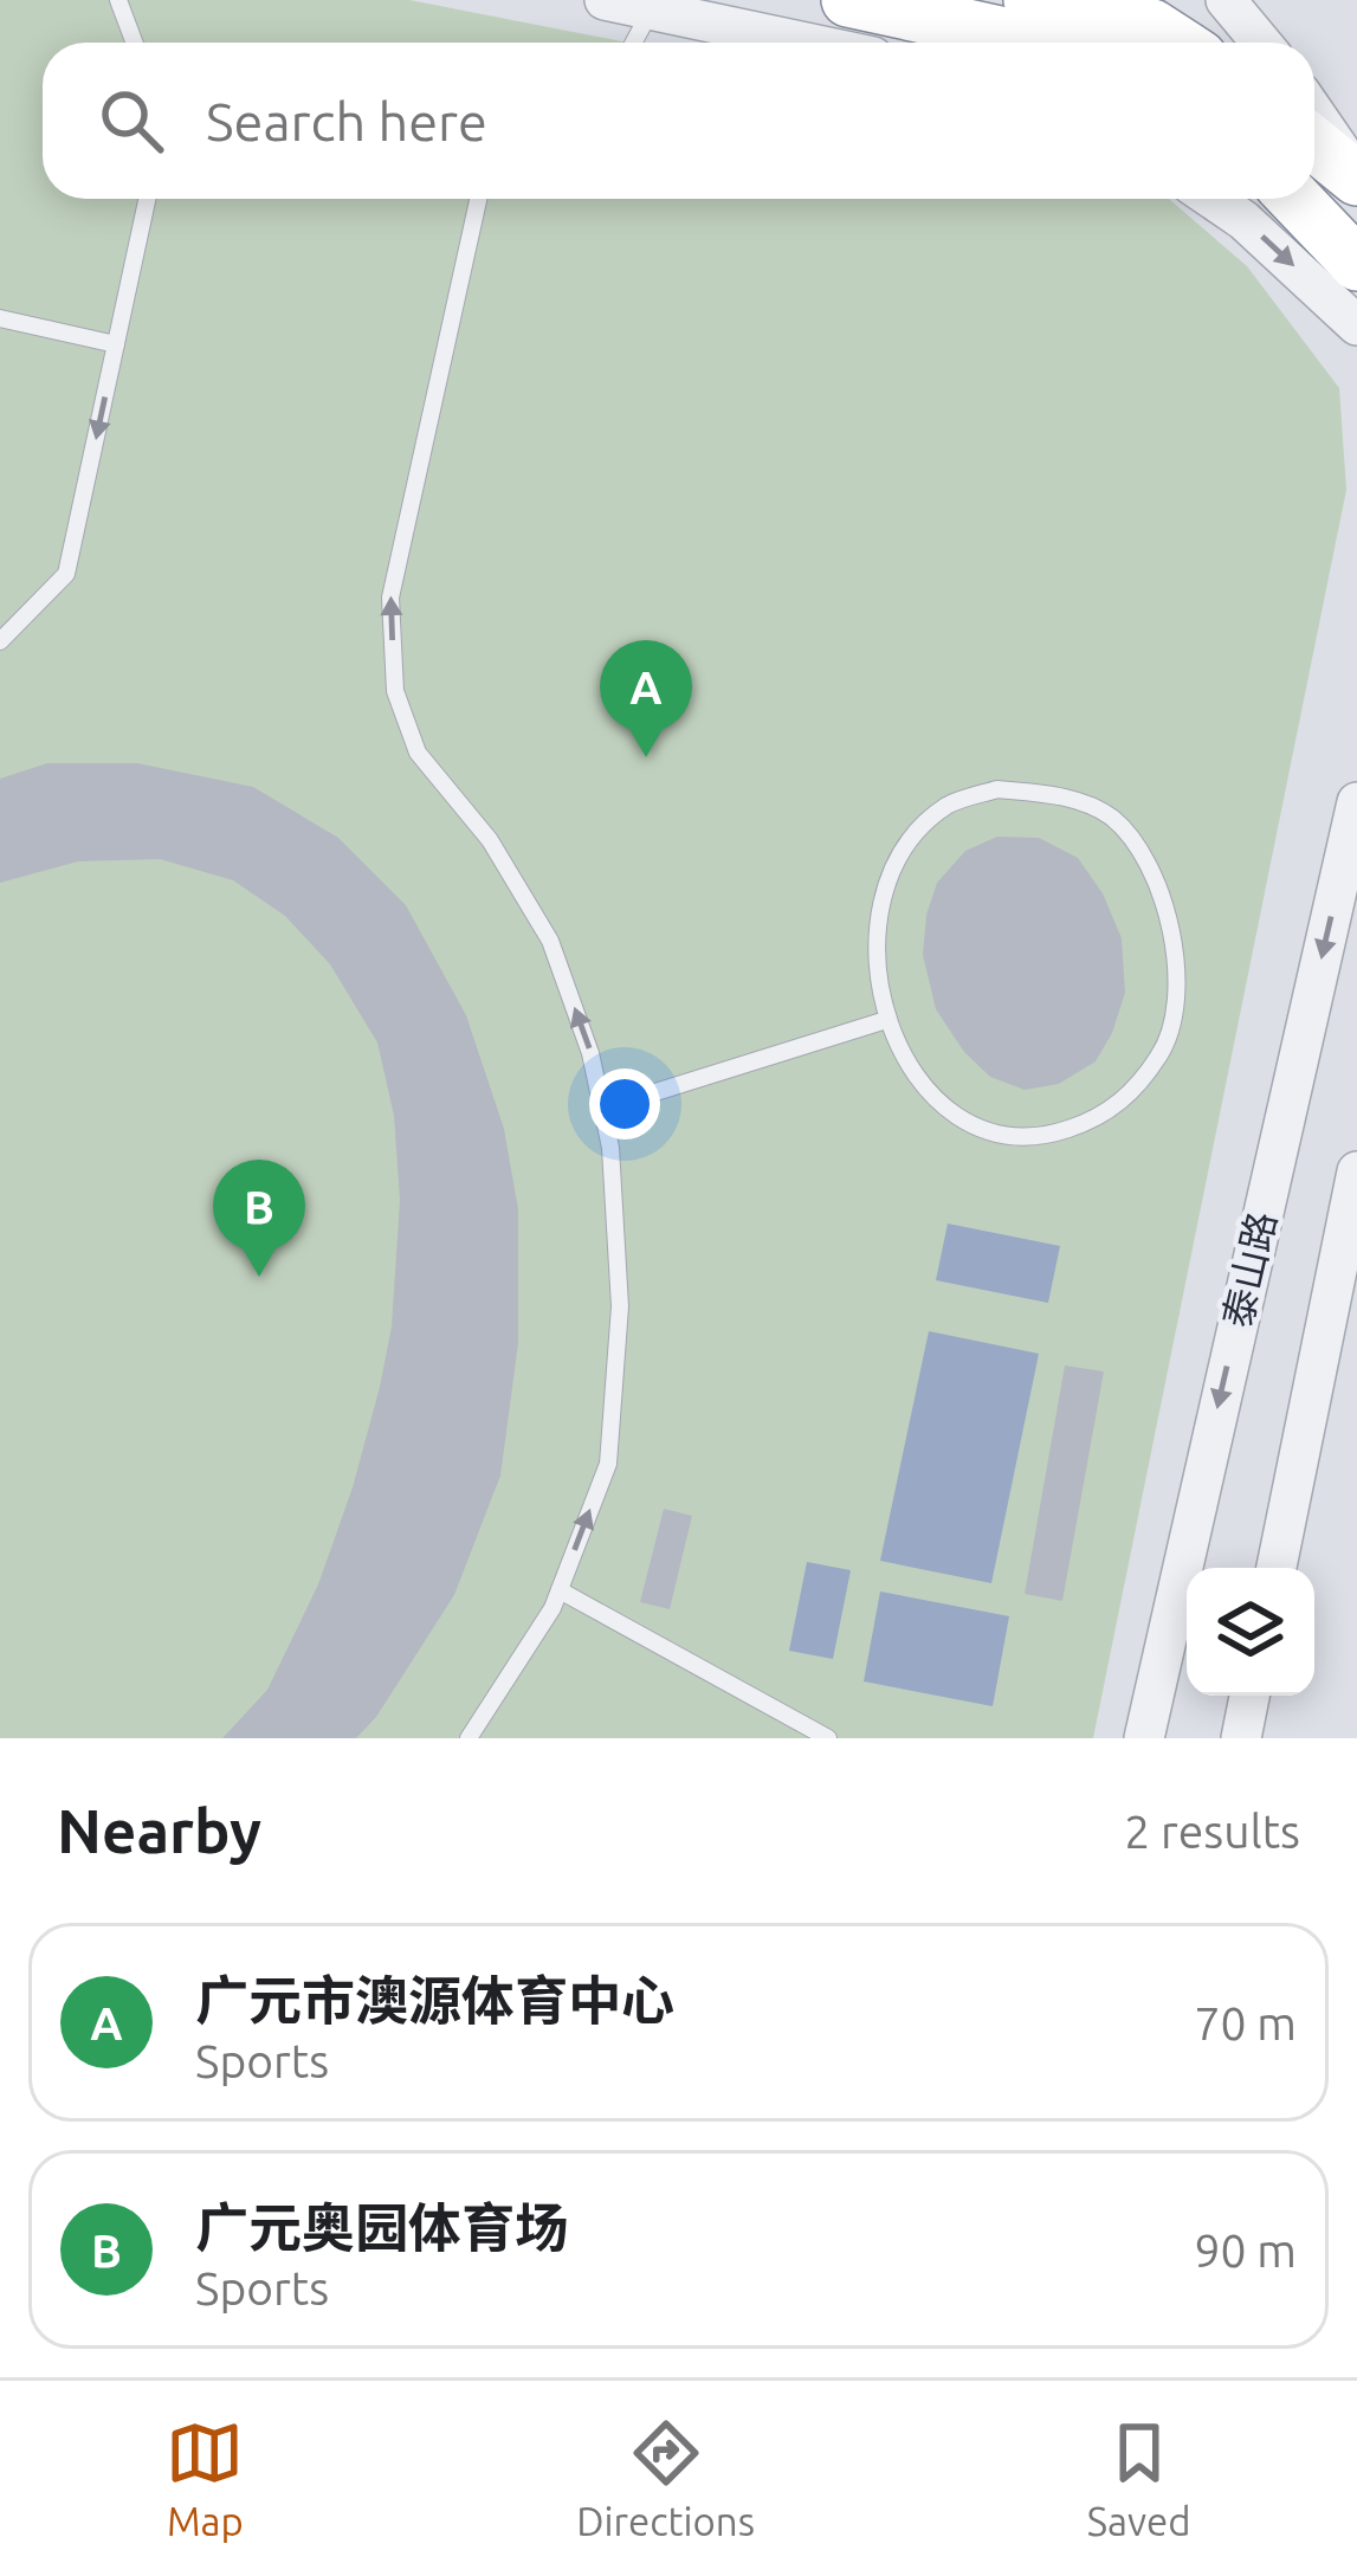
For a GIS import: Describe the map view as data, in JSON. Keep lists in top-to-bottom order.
{
  "streets": {
    "street": ["泰山路"]
  },
  "page": {
    "search": "Search here",
    "pins": ["A", "B"],
    "heading": ["Nearby", "2 results"],
    "list": [
      {
        "mark": "A",
        "name": "广元市澳源体育中心",
        "note": "Sports",
        "value": "70 m"
      },
      {
        "mark": "B",
        "name": "广元奥园体育场",
        "note": "Sports",
        "value": "90 m"
      }
    ],
    "nav": ["Map", "Directions", "Saved"]
  }
}
